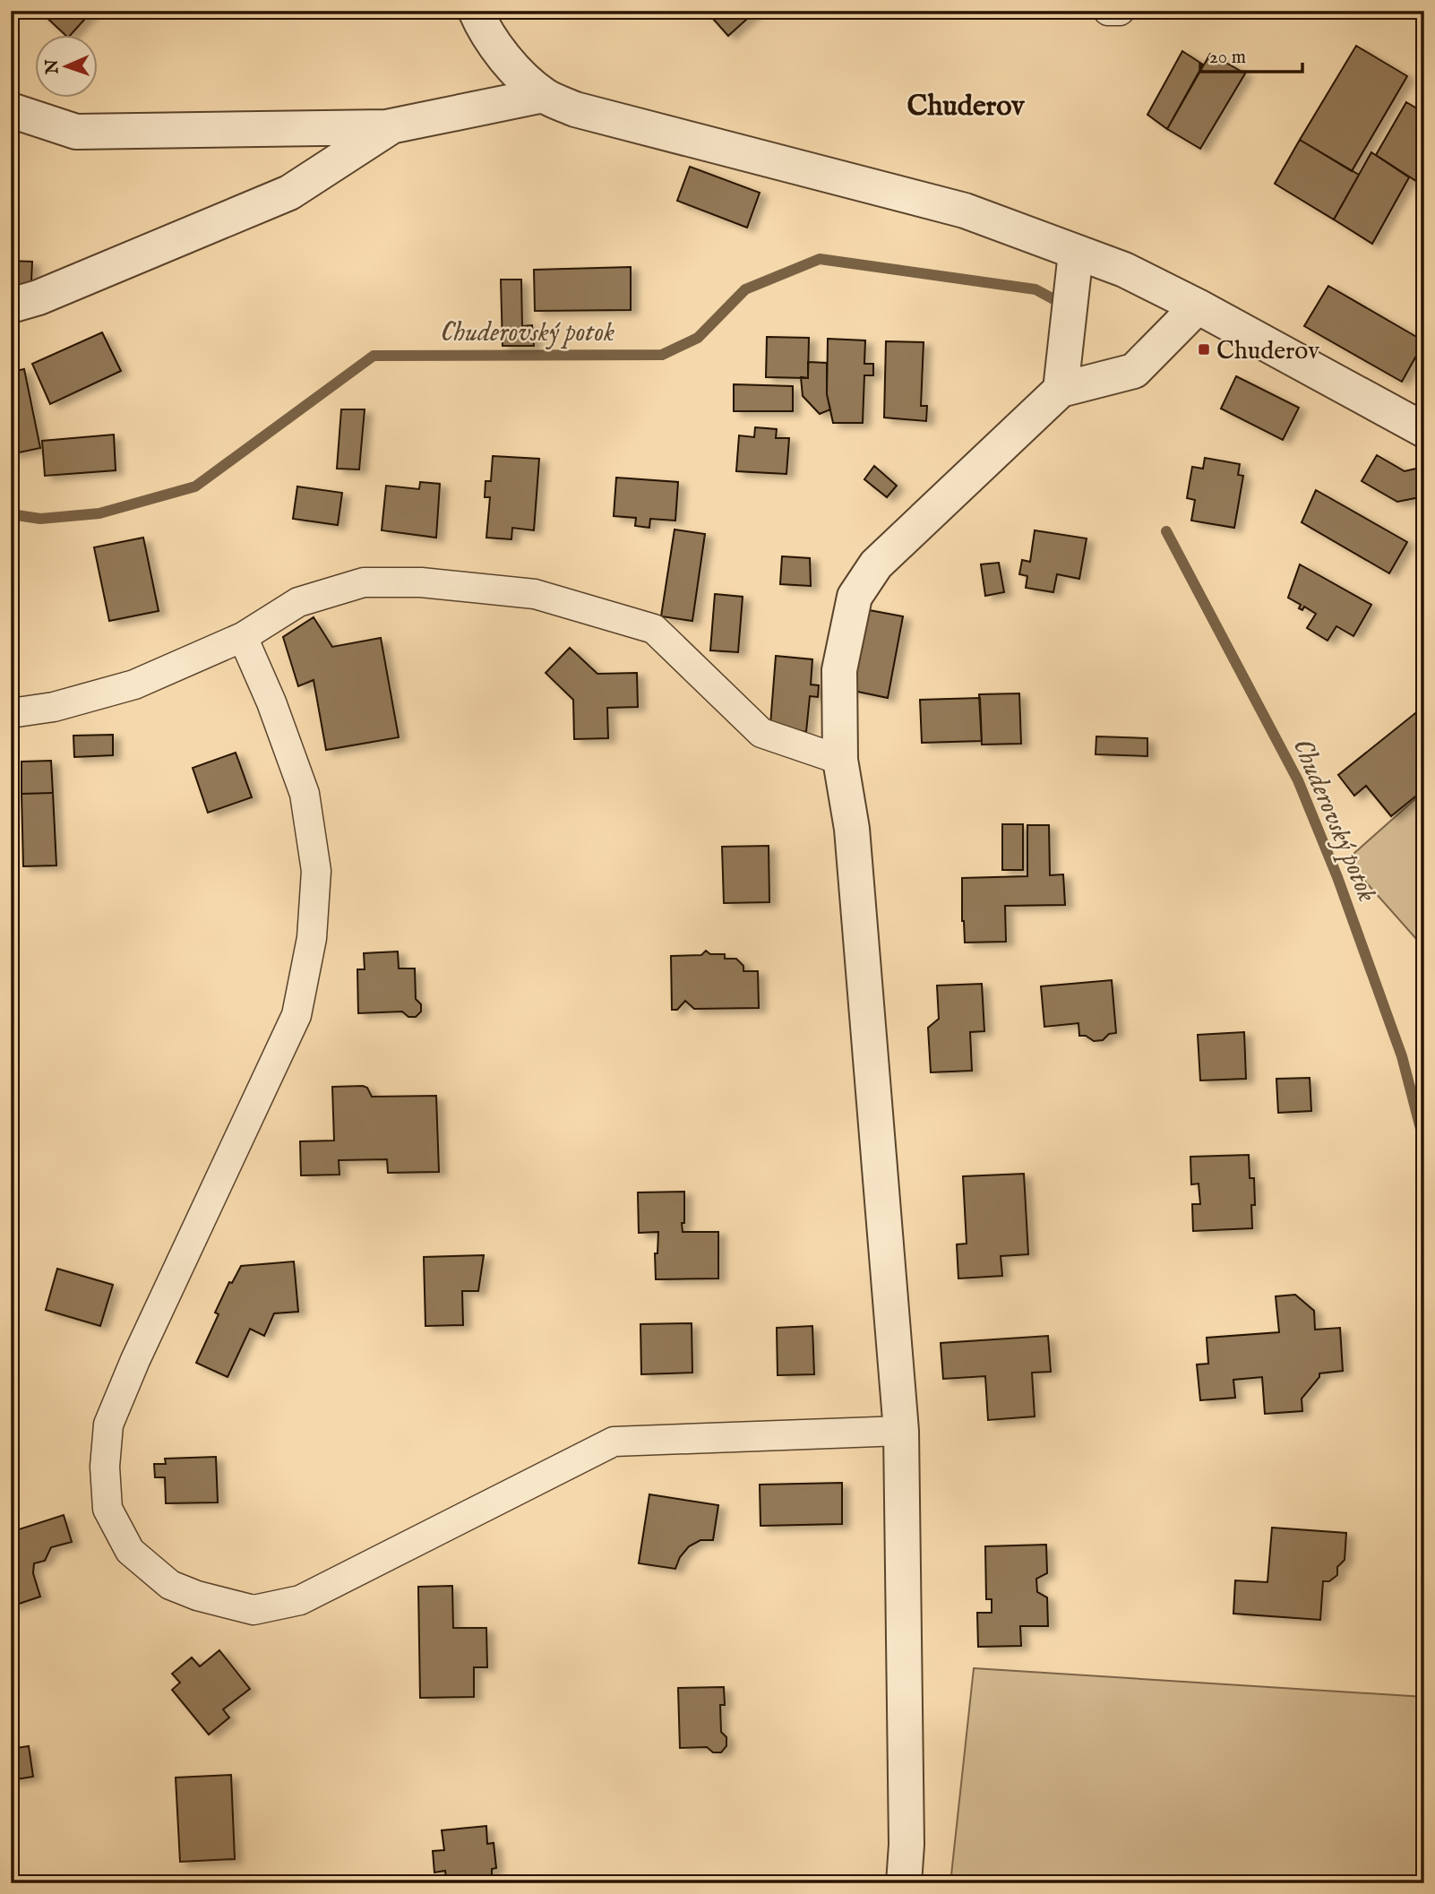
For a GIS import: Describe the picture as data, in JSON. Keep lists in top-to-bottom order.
{
  "districts": ["Chuderov"],
  "water": ["Chuderovský potok"],
  "places": {
    "transit": ["Chuderov"]
  },
  "scale_bar": "20 m",
  "north": "left"
}
